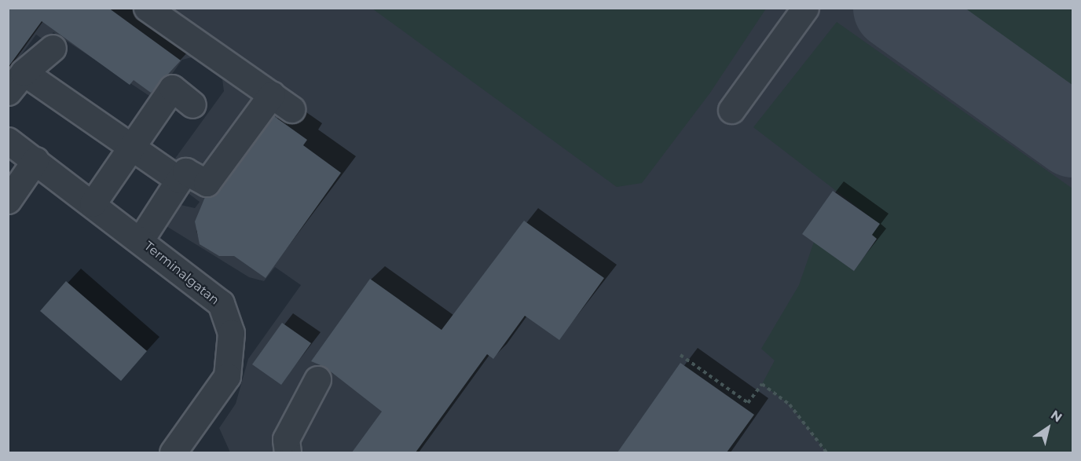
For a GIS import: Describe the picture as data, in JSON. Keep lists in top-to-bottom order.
{
  "streets": {
    "street": ["Terminalgatan"]
  },
  "north": "top right"
}
